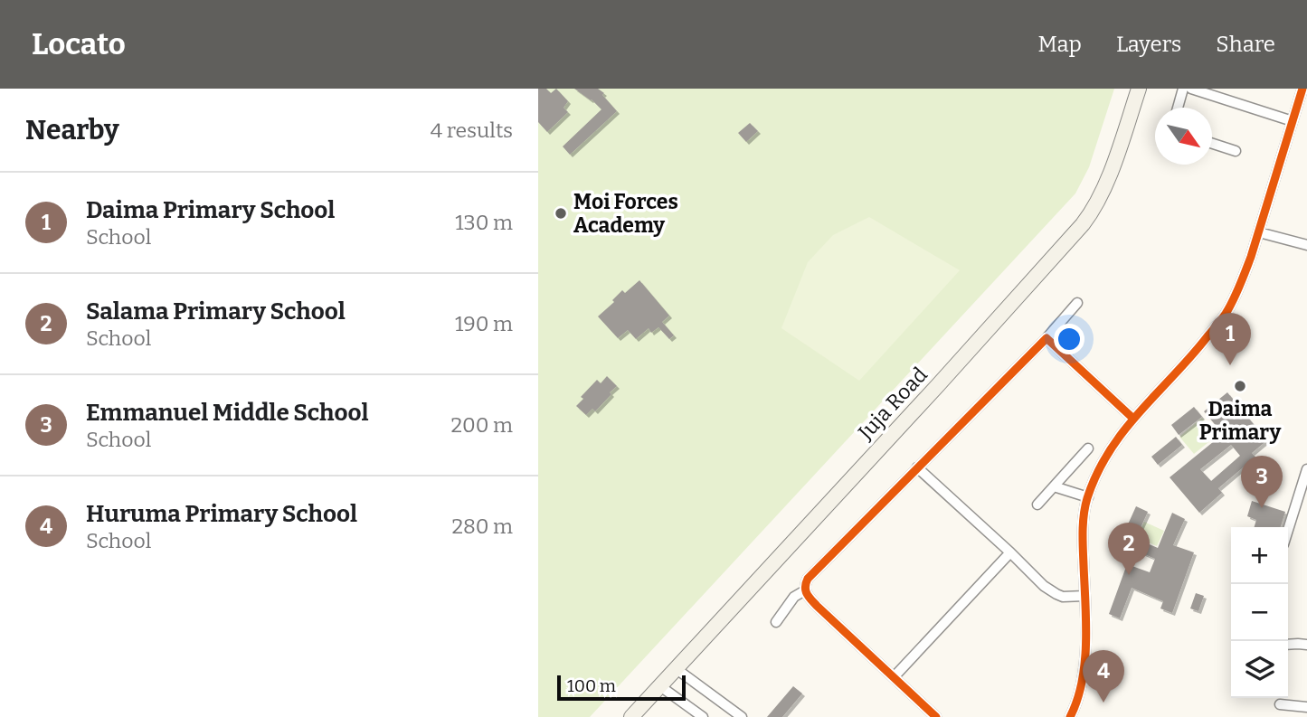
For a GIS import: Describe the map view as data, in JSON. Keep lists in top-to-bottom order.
{
  "streets": {
    "main road": ["Juja Road"]
  },
  "places": ["Moi Forces Academy", "Daima Primary"],
  "scale_bar": "100 m",
  "north": "bottom right",
  "page": {
    "header": "Locato",
    "nav": ["Map", "Layers", "Share"],
    "heading": ["Nearby", "4 results"],
    "list": [
      {
        "mark": "1",
        "name": "Daima Primary School",
        "note": "School",
        "value": "130 m"
      },
      {
        "mark": "2",
        "name": "Salama Primary School",
        "note": "School",
        "value": "190 m"
      },
      {
        "mark": "3",
        "name": "Emmanuel Middle School",
        "note": "School",
        "value": "200 m"
      },
      {
        "mark": "4",
        "name": "Huruma Primary School",
        "note": "School",
        "value": "280 m"
      }
    ],
    "pins": [
      "1",
      "3",
      "2",
      "4"
    ],
    "map_buttons": ["+", "−"],
    "scale": "100 m"
  }
}
